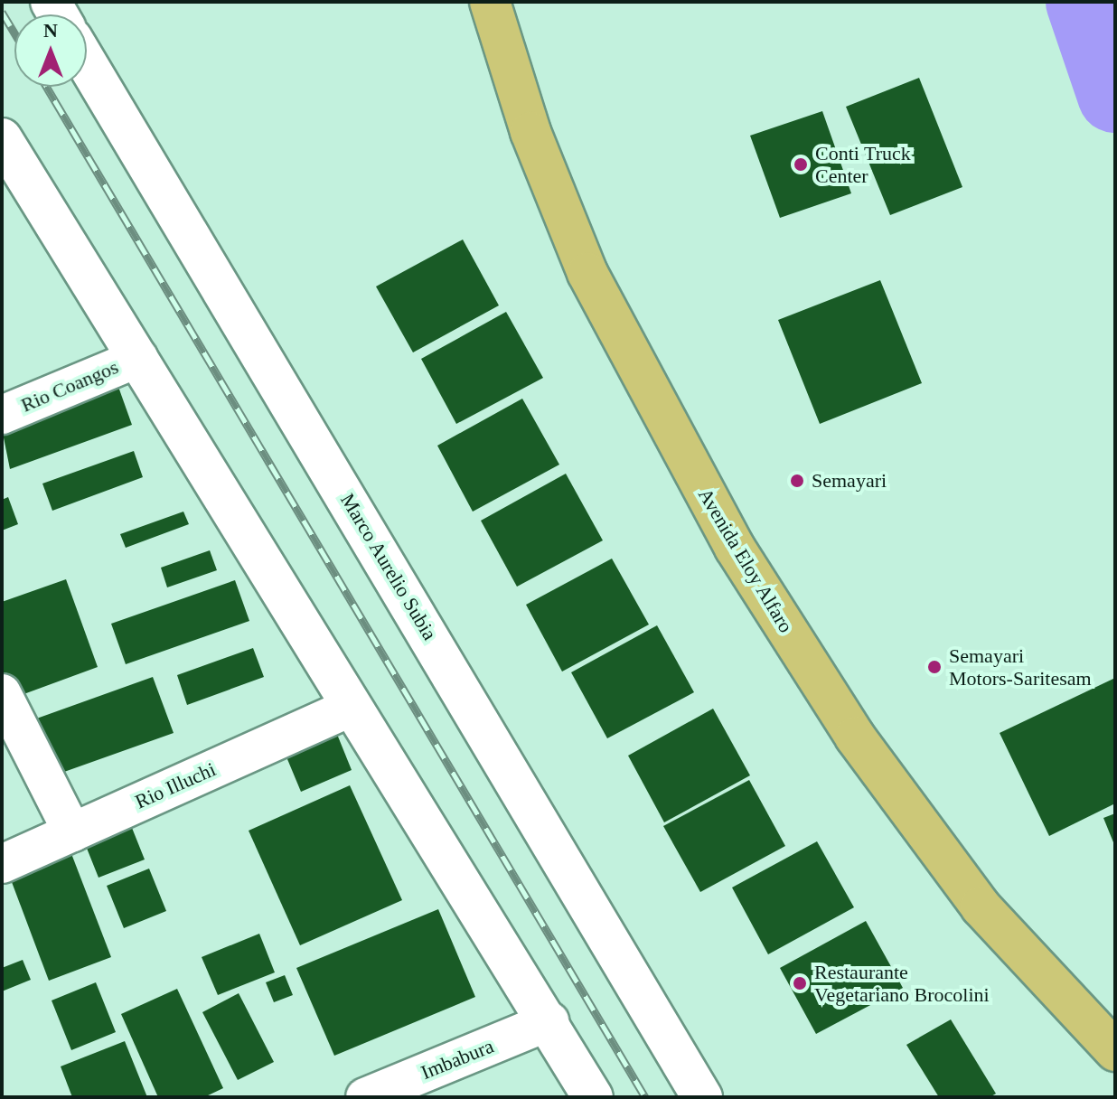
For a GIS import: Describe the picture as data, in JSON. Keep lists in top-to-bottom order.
{
  "streets": {
    "main road": ["Avenida Eloy Alfaro", "Marco Aurelio Subia"],
    "street": ["Rio Coangos", "Rio Illuchi", "Imbabura"]
  },
  "places": [
    "Conti Truck Center",
    "Semayari",
    "Semayari Motors-Saritesam",
    "Restaurante Vegetariano Brocolini"
  ],
  "north": "top"
}
